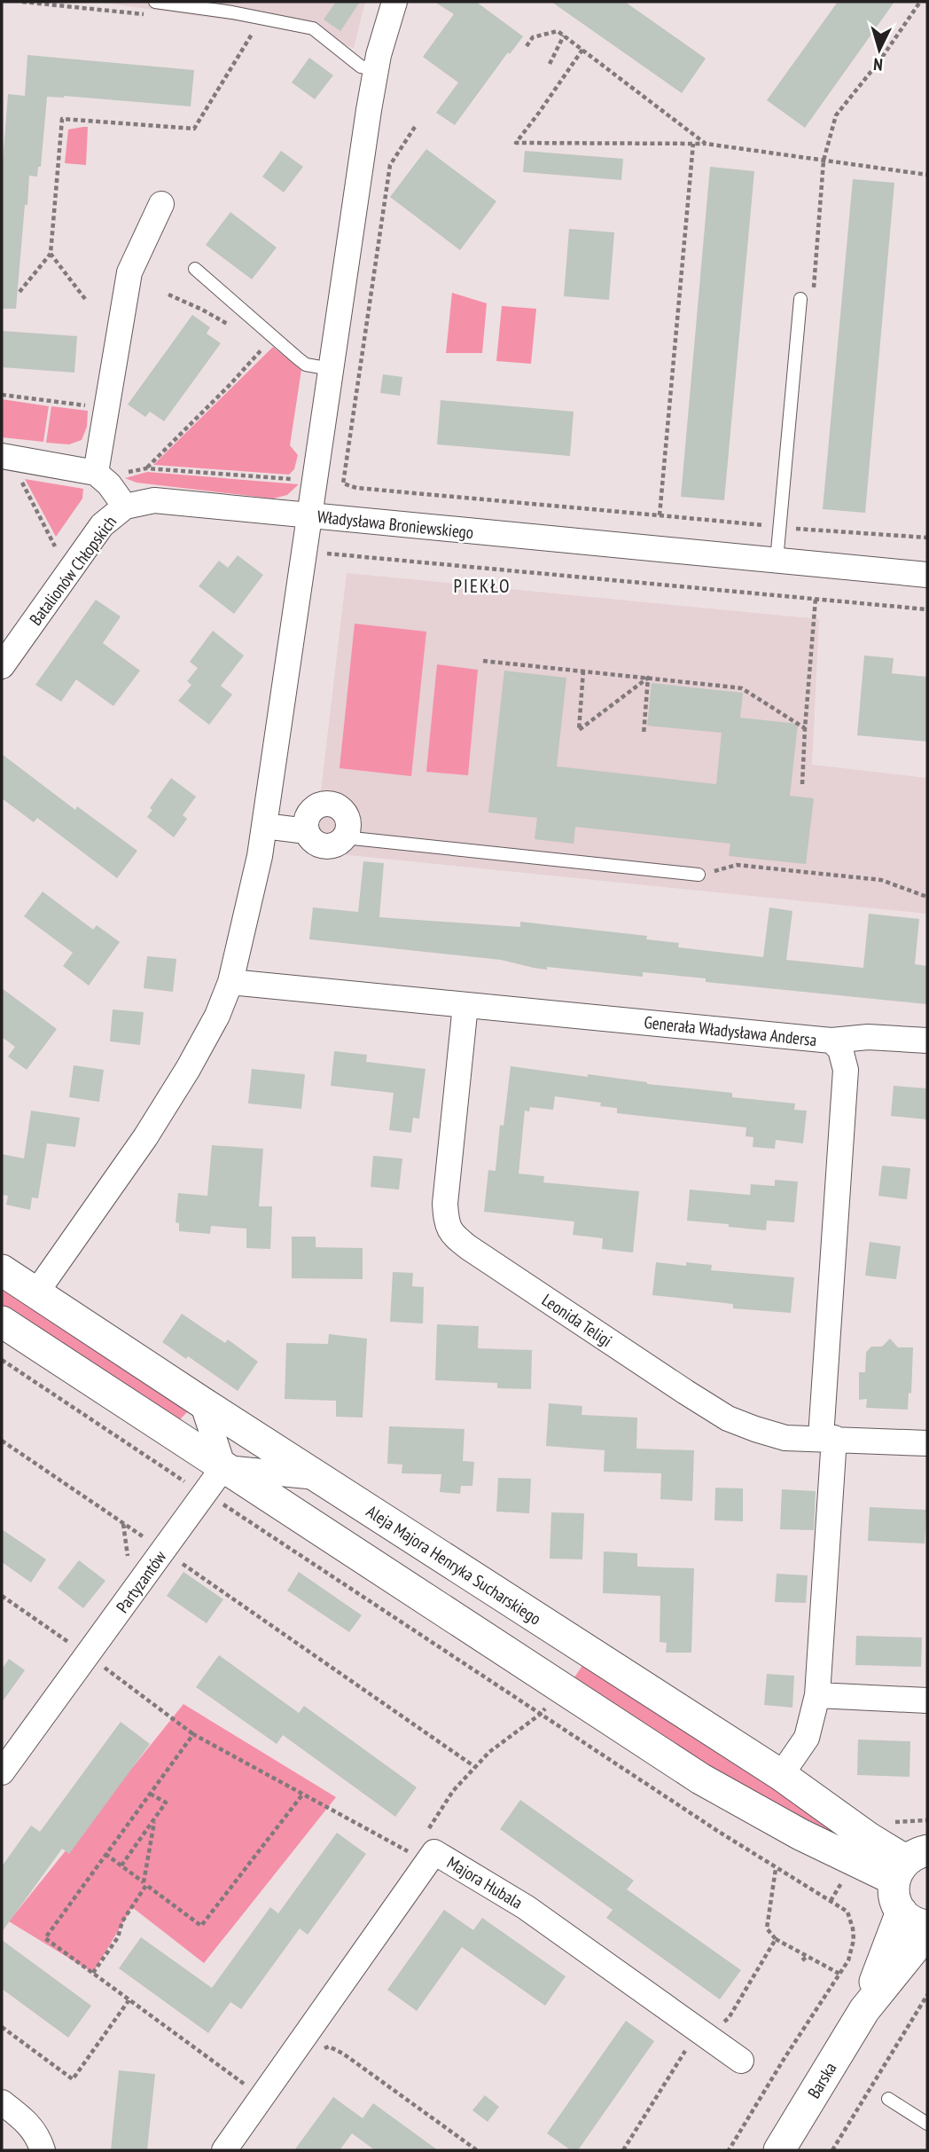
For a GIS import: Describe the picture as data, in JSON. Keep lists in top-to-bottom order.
{
  "streets": {
    "street": [
      "Władysława Broniewskiego",
      "Batalionów Chłopskich",
      "Generała Władysława Andersa",
      "Leonida Teligi",
      "Aleja Majora Henryka Sucharskiego",
      "Partyzantów",
      "Majora Hubala",
      "Barska"
    ]
  },
  "crossings": [
    ["Władysława Broniewskiego", "Batalionów Chłopskich"],
    ["Generała Władysława Andersa", "Leonida Teligi"],
    ["Generała Władysława Andersa", "Aleja Majora Henryka Sucharskiego"]
  ],
  "districts": ["PIEKŁO"],
  "north": "bottom"
}
